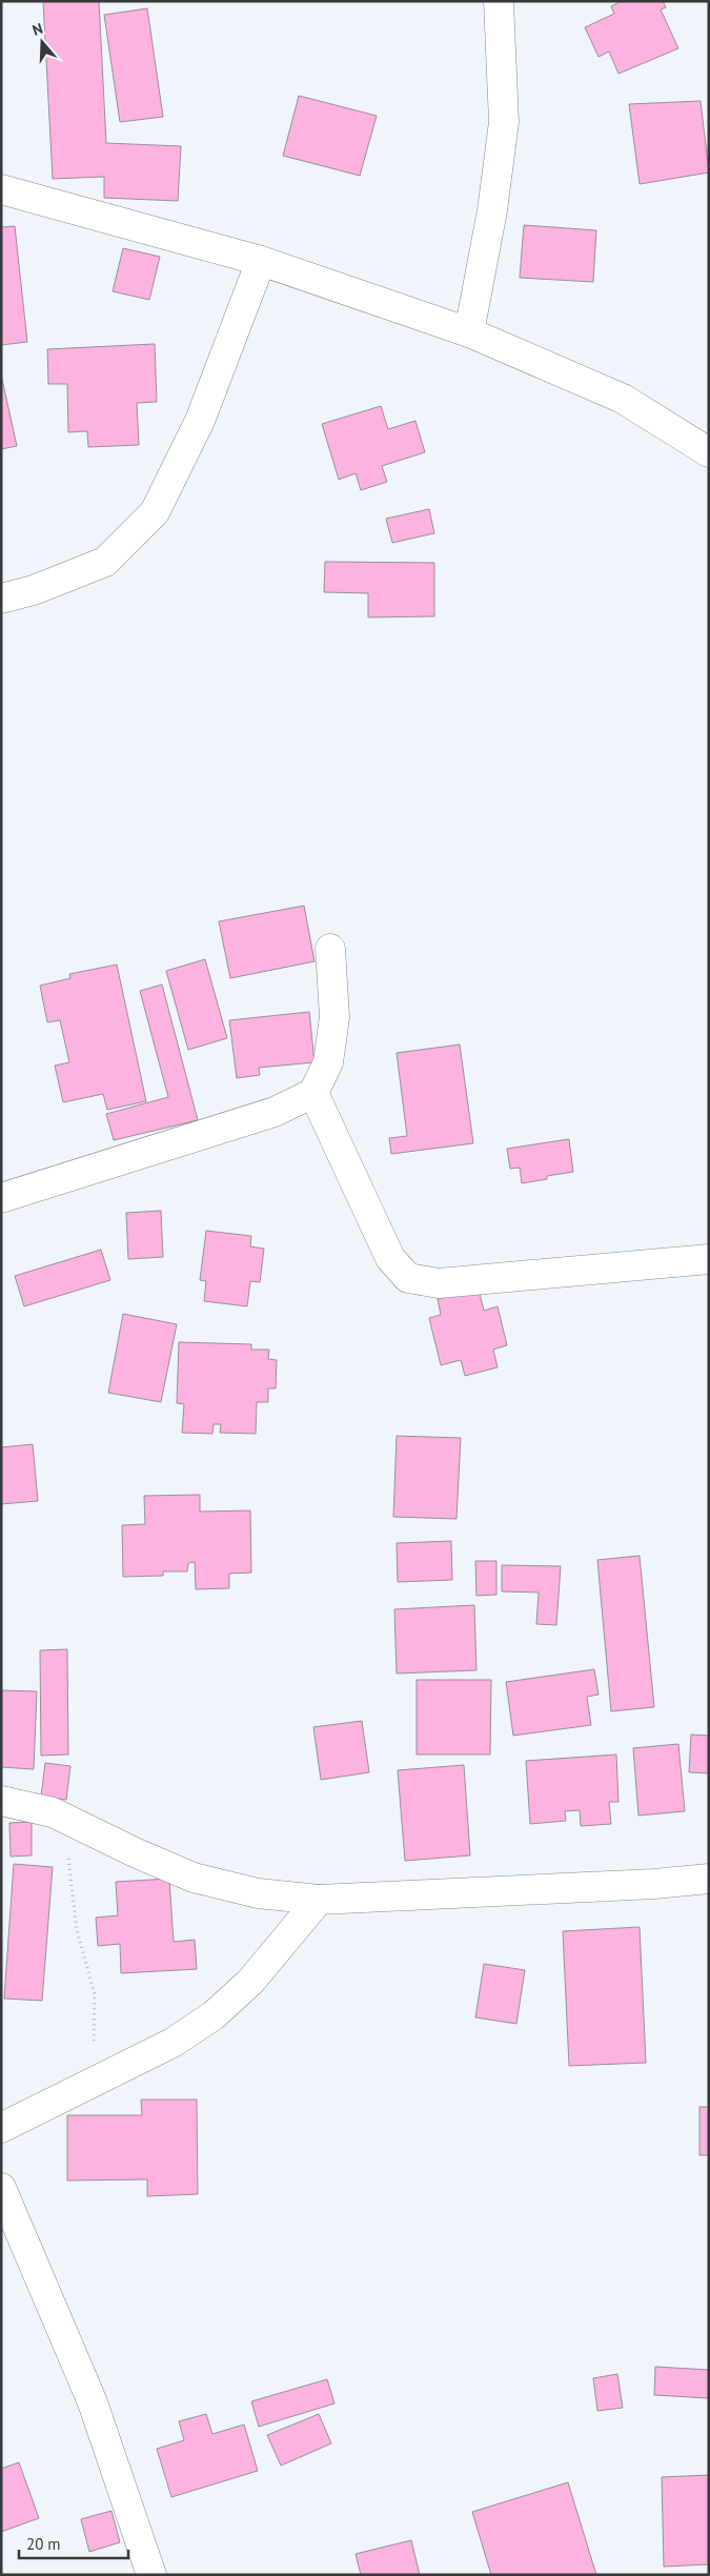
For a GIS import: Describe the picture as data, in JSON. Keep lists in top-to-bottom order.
{
  "scale_bar": "20 m",
  "north": "top"
}
